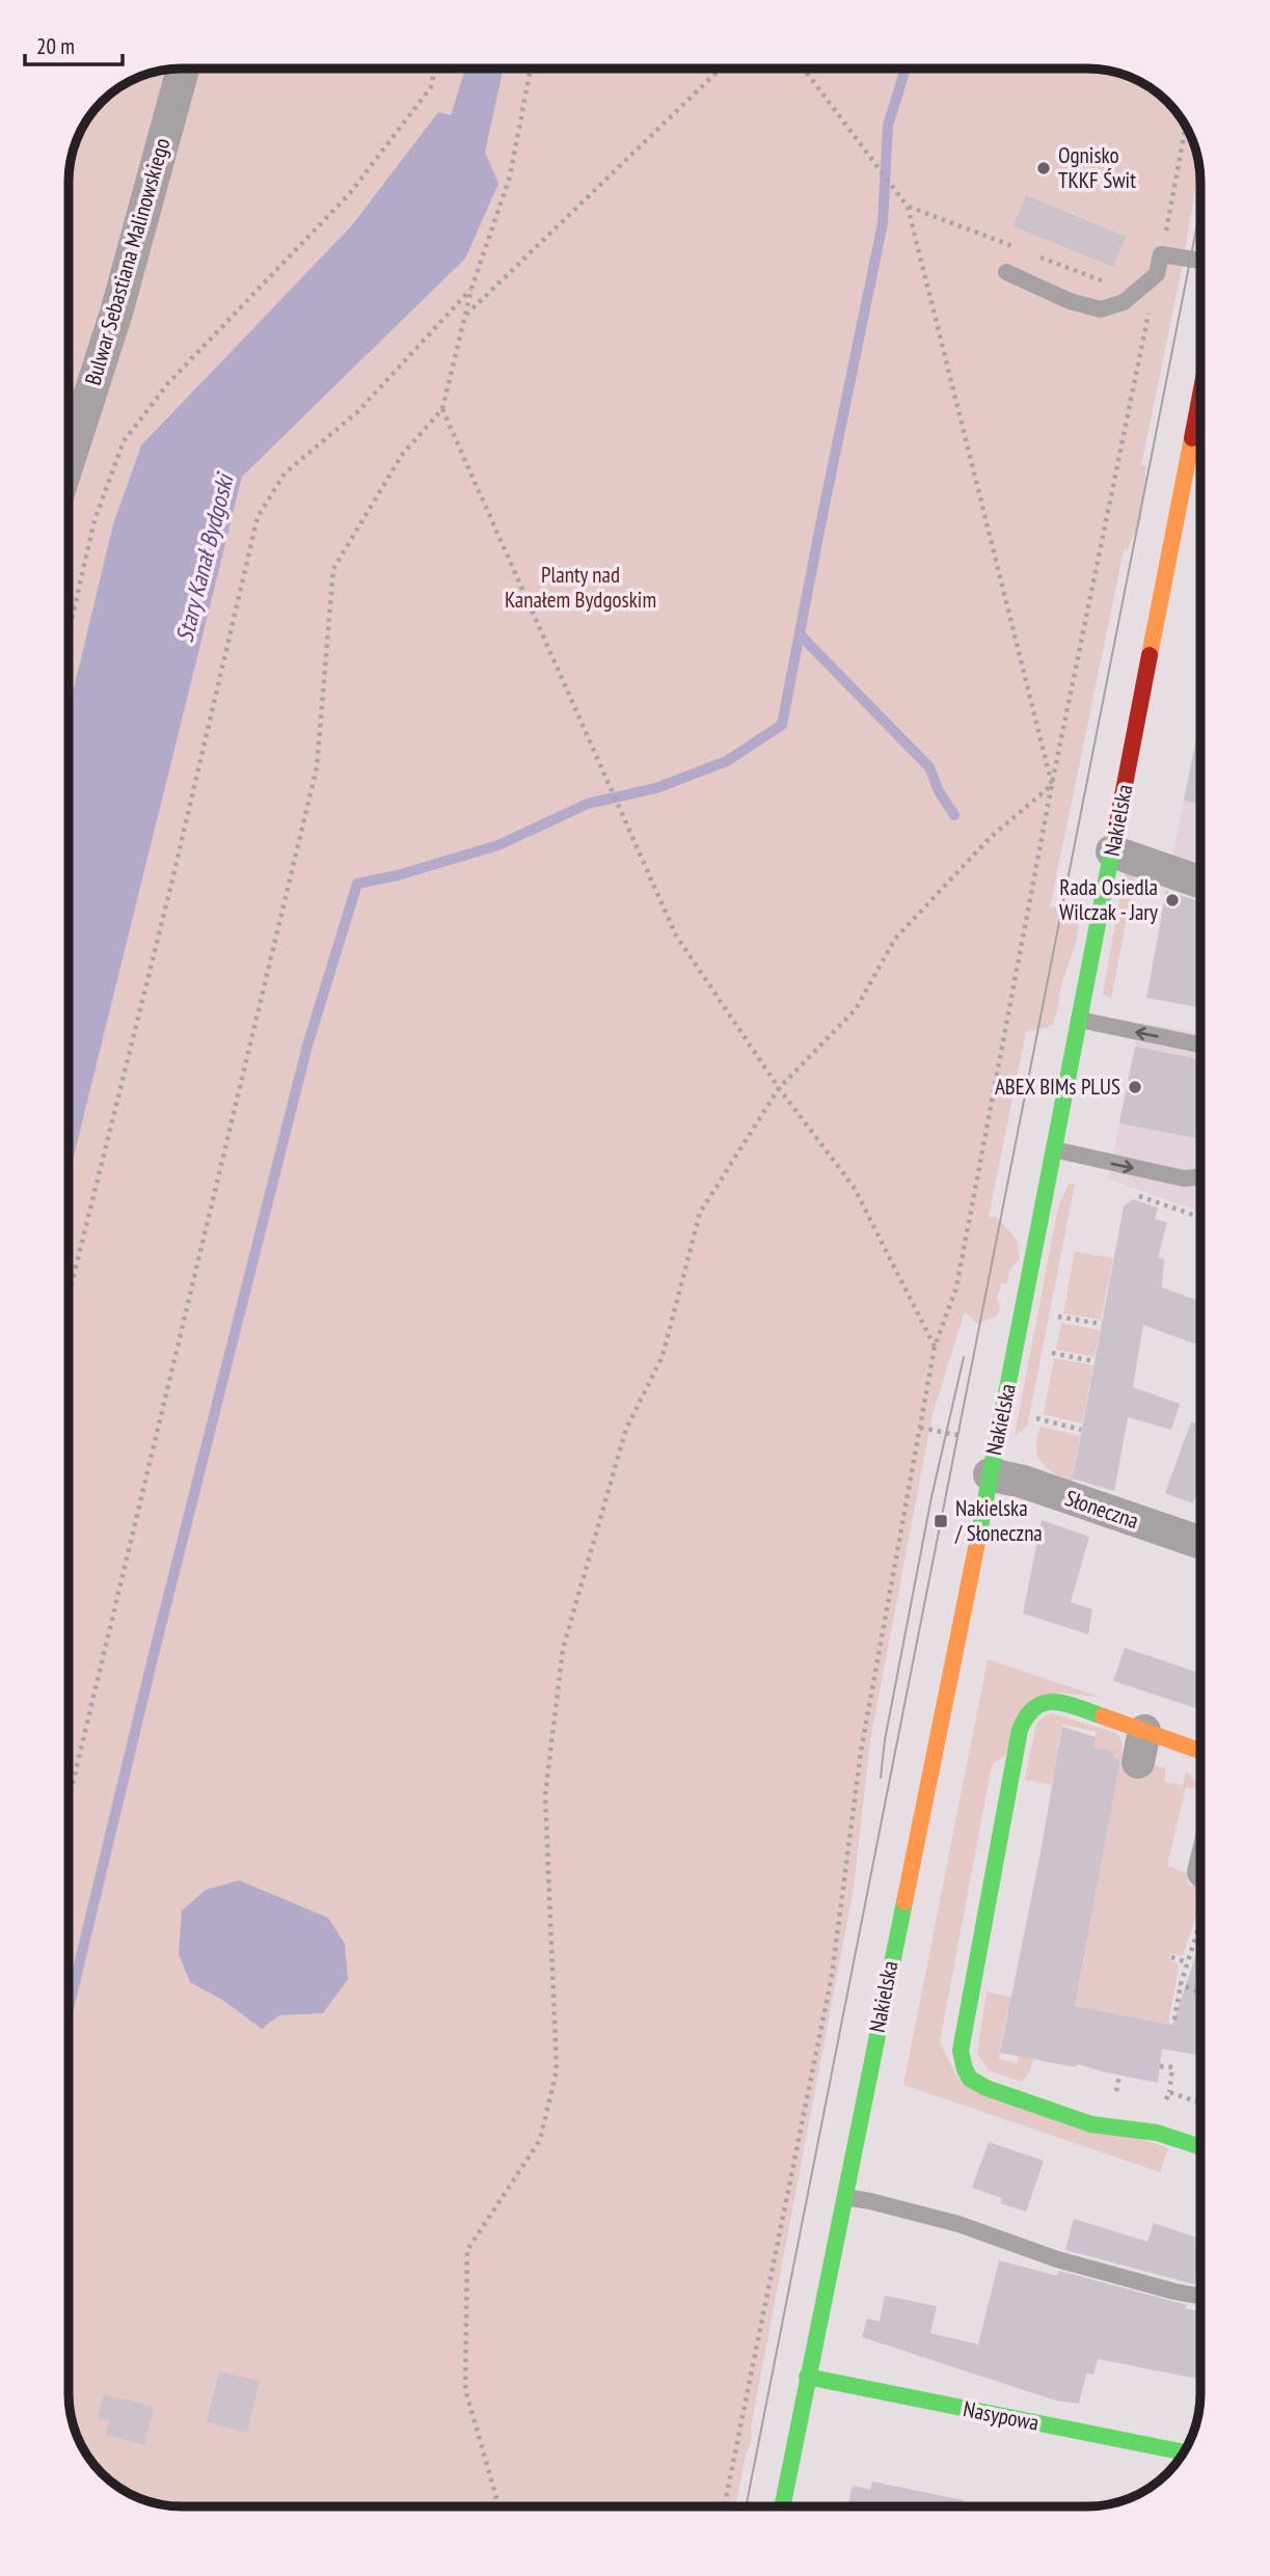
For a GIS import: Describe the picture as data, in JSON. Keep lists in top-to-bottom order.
{
  "streets": {
    "main road": ["Nakielska", "Nasypowa"],
    "street": ["Bulwar Sebastiana Malinowskiego", "Słoneczna"]
  },
  "crossings": [
    ["Nakielska", "Słoneczna"],
    ["Nakielska", "Nasypowa"]
  ],
  "water": ["Stary Kanał Bydgoski"],
  "parks": ["Planty nad Kanałem Bydgoskim"],
  "places": {
    "other": ["Ognisko TKKF Świt", "Rada Osiedla Wilczak - Jary", "ABEX BIMs PLUS"],
    "transit": ["Nakielska / Słoneczna"]
  },
  "scale_bar": "20 m"
}
